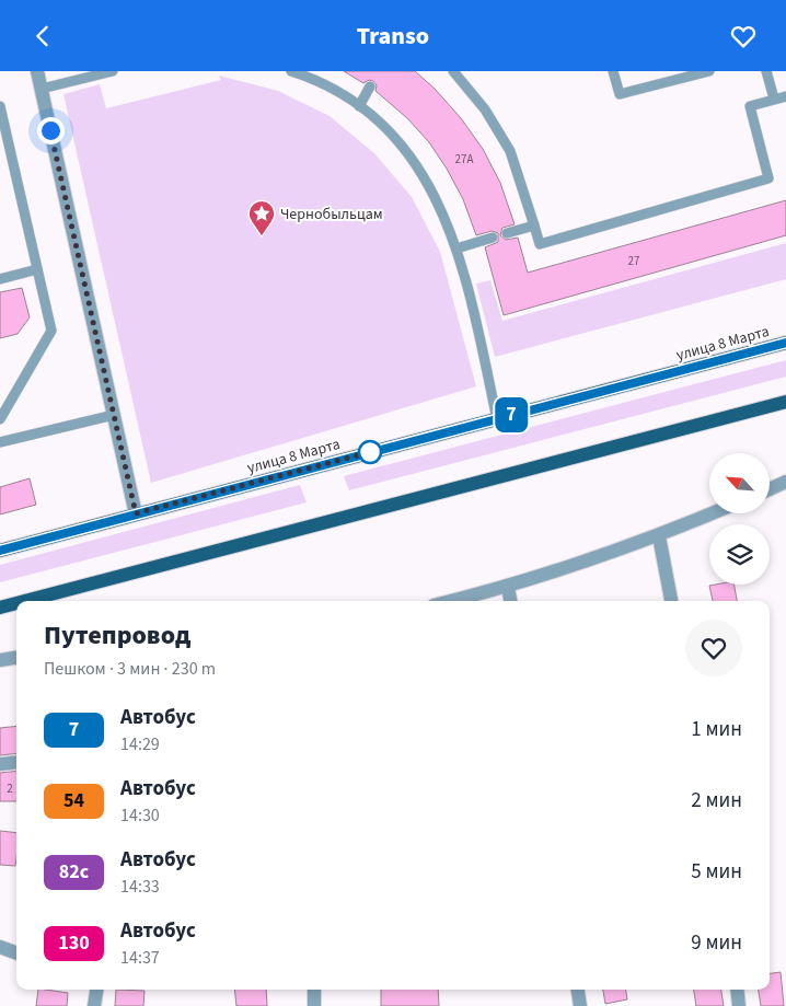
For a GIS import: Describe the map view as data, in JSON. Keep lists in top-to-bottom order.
{
  "streets": {
    "main road": ["улица 8 Марта"]
  },
  "places": {
    "place": ["Чернобыльцам"]
  },
  "lines": ["bus line 7"],
  "house_numbers": ["27А", "27", "2"],
  "north": "top left",
  "page": {
    "header": "Transo",
    "on_map": "7",
    "heading": ["Путепровод", "Пешком · 3 мин · 230 m"],
    "list": [
      {
        "mark": "7",
        "name": "Автобус",
        "note": "14:29",
        "value": "1 мин"
      },
      {
        "mark": "54",
        "name": "Автобус",
        "note": "14:30",
        "value": "2 мин"
      },
      {
        "mark": "82с",
        "name": "Автобус",
        "note": "14:33",
        "value": "5 мин"
      },
      {
        "mark": "130",
        "name": "Автобус",
        "note": "14:37",
        "value": "9 мин"
      }
    ]
  }
}
